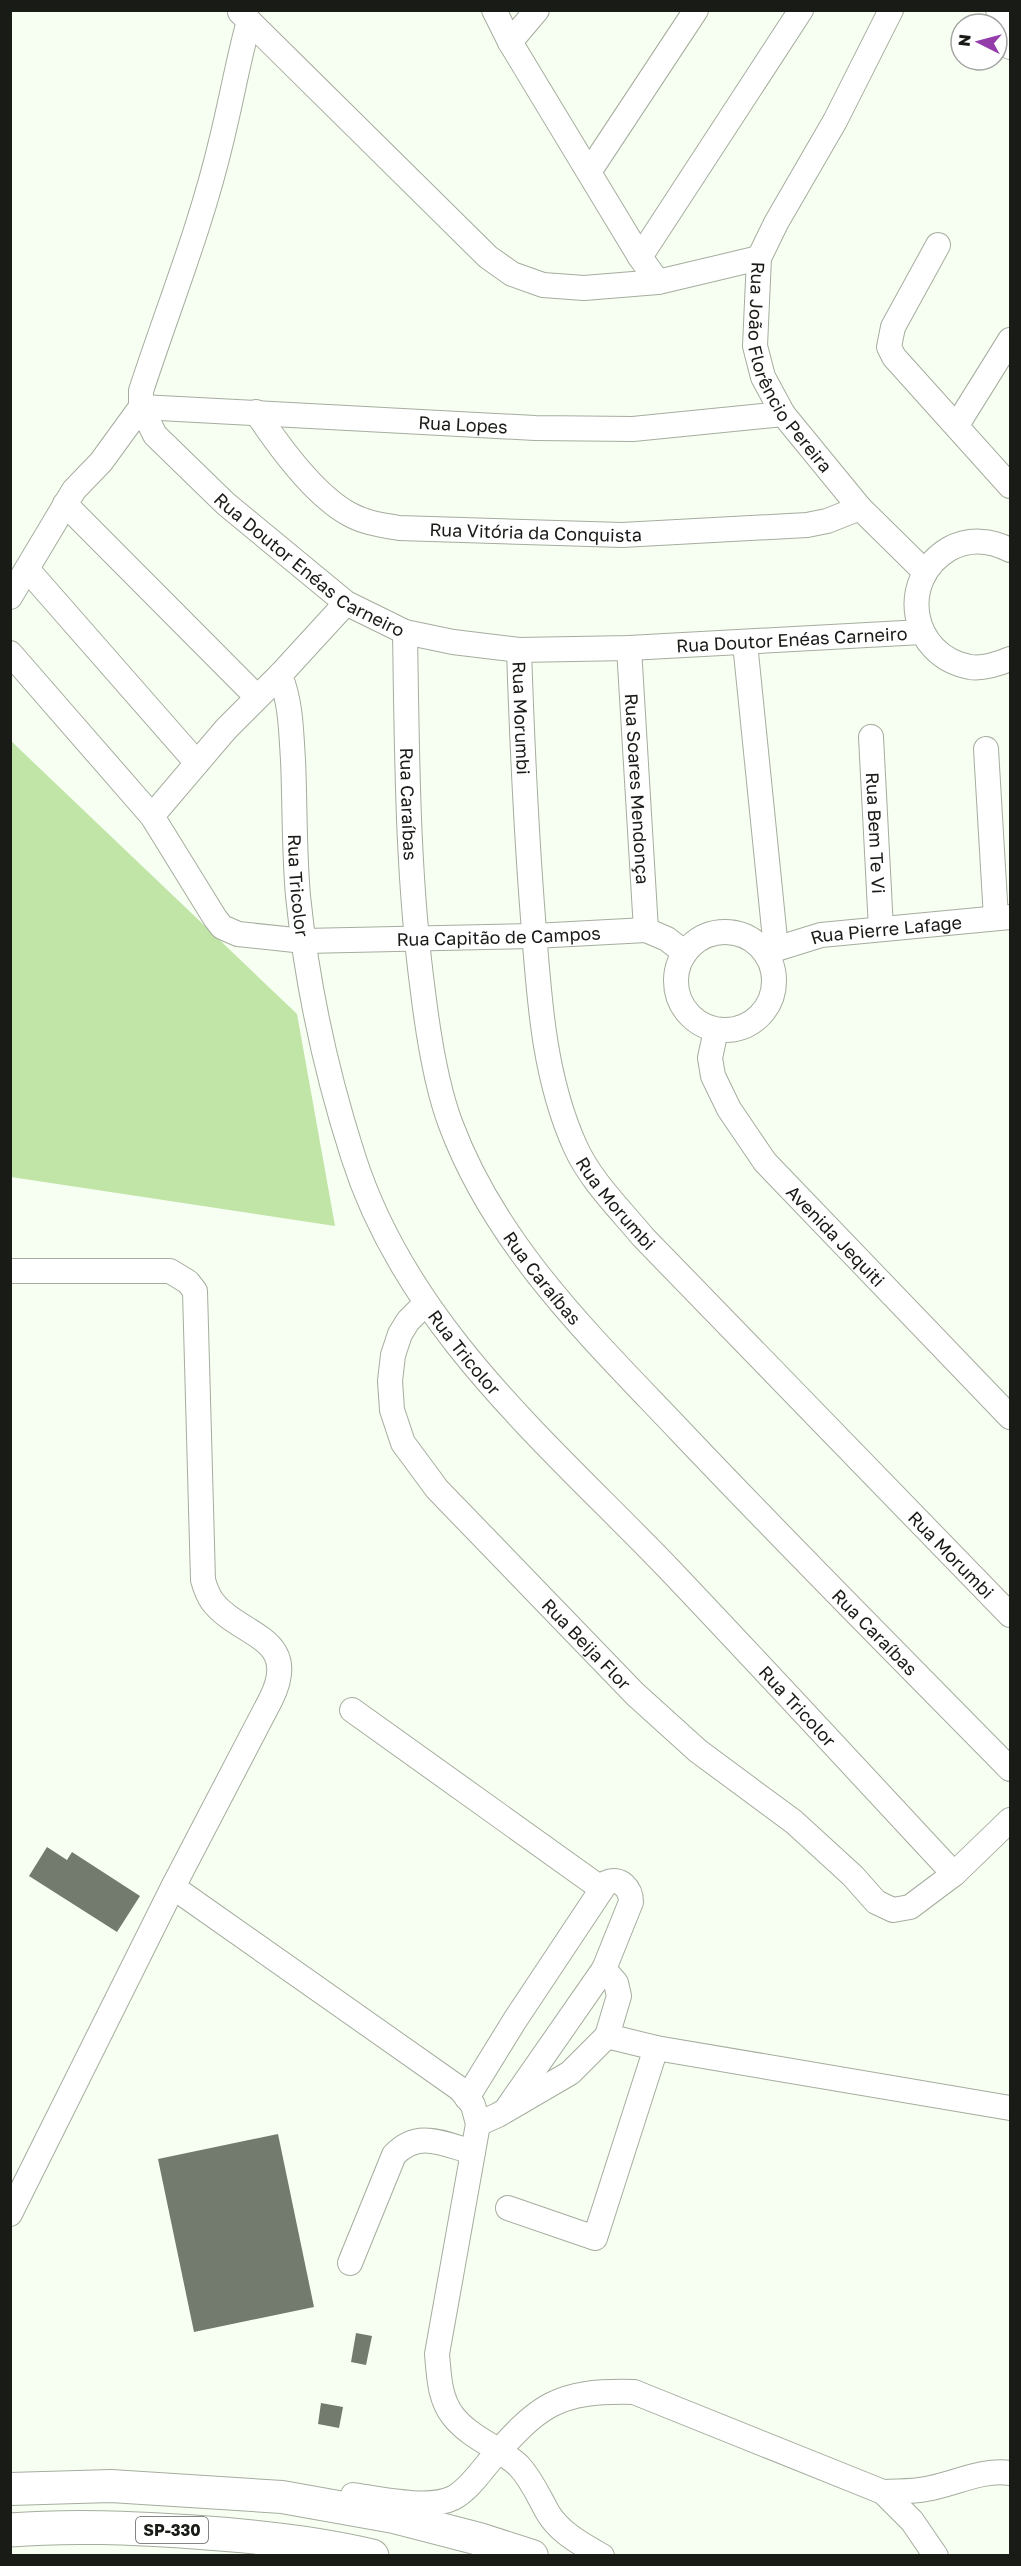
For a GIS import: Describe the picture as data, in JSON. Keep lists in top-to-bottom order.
{
  "streets": {
    "highway": ["SP-330"],
    "street": [
      "Rua João Florêncio Pereira",
      "Rua Lopes",
      "Rua Vitória da Conquista",
      "Rua Doutor Enéas Carneiro",
      "Rua Morumbi",
      "Rua Soares Mendonça",
      "Rua Caraíbas",
      "Rua Bem Te Vi",
      "Rua Tricolor",
      "Rua Pierre Lafage",
      "Rua Capitão de Campos",
      "Avenida Jequiti",
      "Rua Beija Flor"
    ]
  },
  "crossings": [
    ["Rua João Florêncio Pereira", "Rua Lopes"],
    ["Rua João Florêncio Pereira", "Rua Vitória da Conquista"],
    ["Rua Lopes", "Rua Vitória da Conquista"],
    ["Rua Lopes", "Rua Doutor Enéas Carneiro"],
    ["Rua Doutor Enéas Carneiro", "Rua Morumbi"],
    ["Rua Doutor Enéas Carneiro", "Rua Soares Mendonça"],
    ["Rua Doutor Enéas Carneiro", "Rua Caraíbas"],
    ["Rua Morumbi", "Rua Capitão de Campos"],
    ["Rua Soares Mendonça", "Rua Capitão de Campos"],
    ["Rua Caraíbas", "Rua Capitão de Campos"],
    ["Rua Bem Te Vi", "Rua Pierre Lafage"],
    ["Rua Tricolor", "Rua Capitão de Campos"],
    ["Rua Tricolor", "Rua Beija Flor"],
    ["Rua Pierre Lafage", "Rua Capitão de Campos"],
    ["Rua Pierre Lafage", "Avenida Jequiti"],
    ["Rua Capitão de Campos", "Avenida Jequiti"]
  ],
  "north": "left"
}
